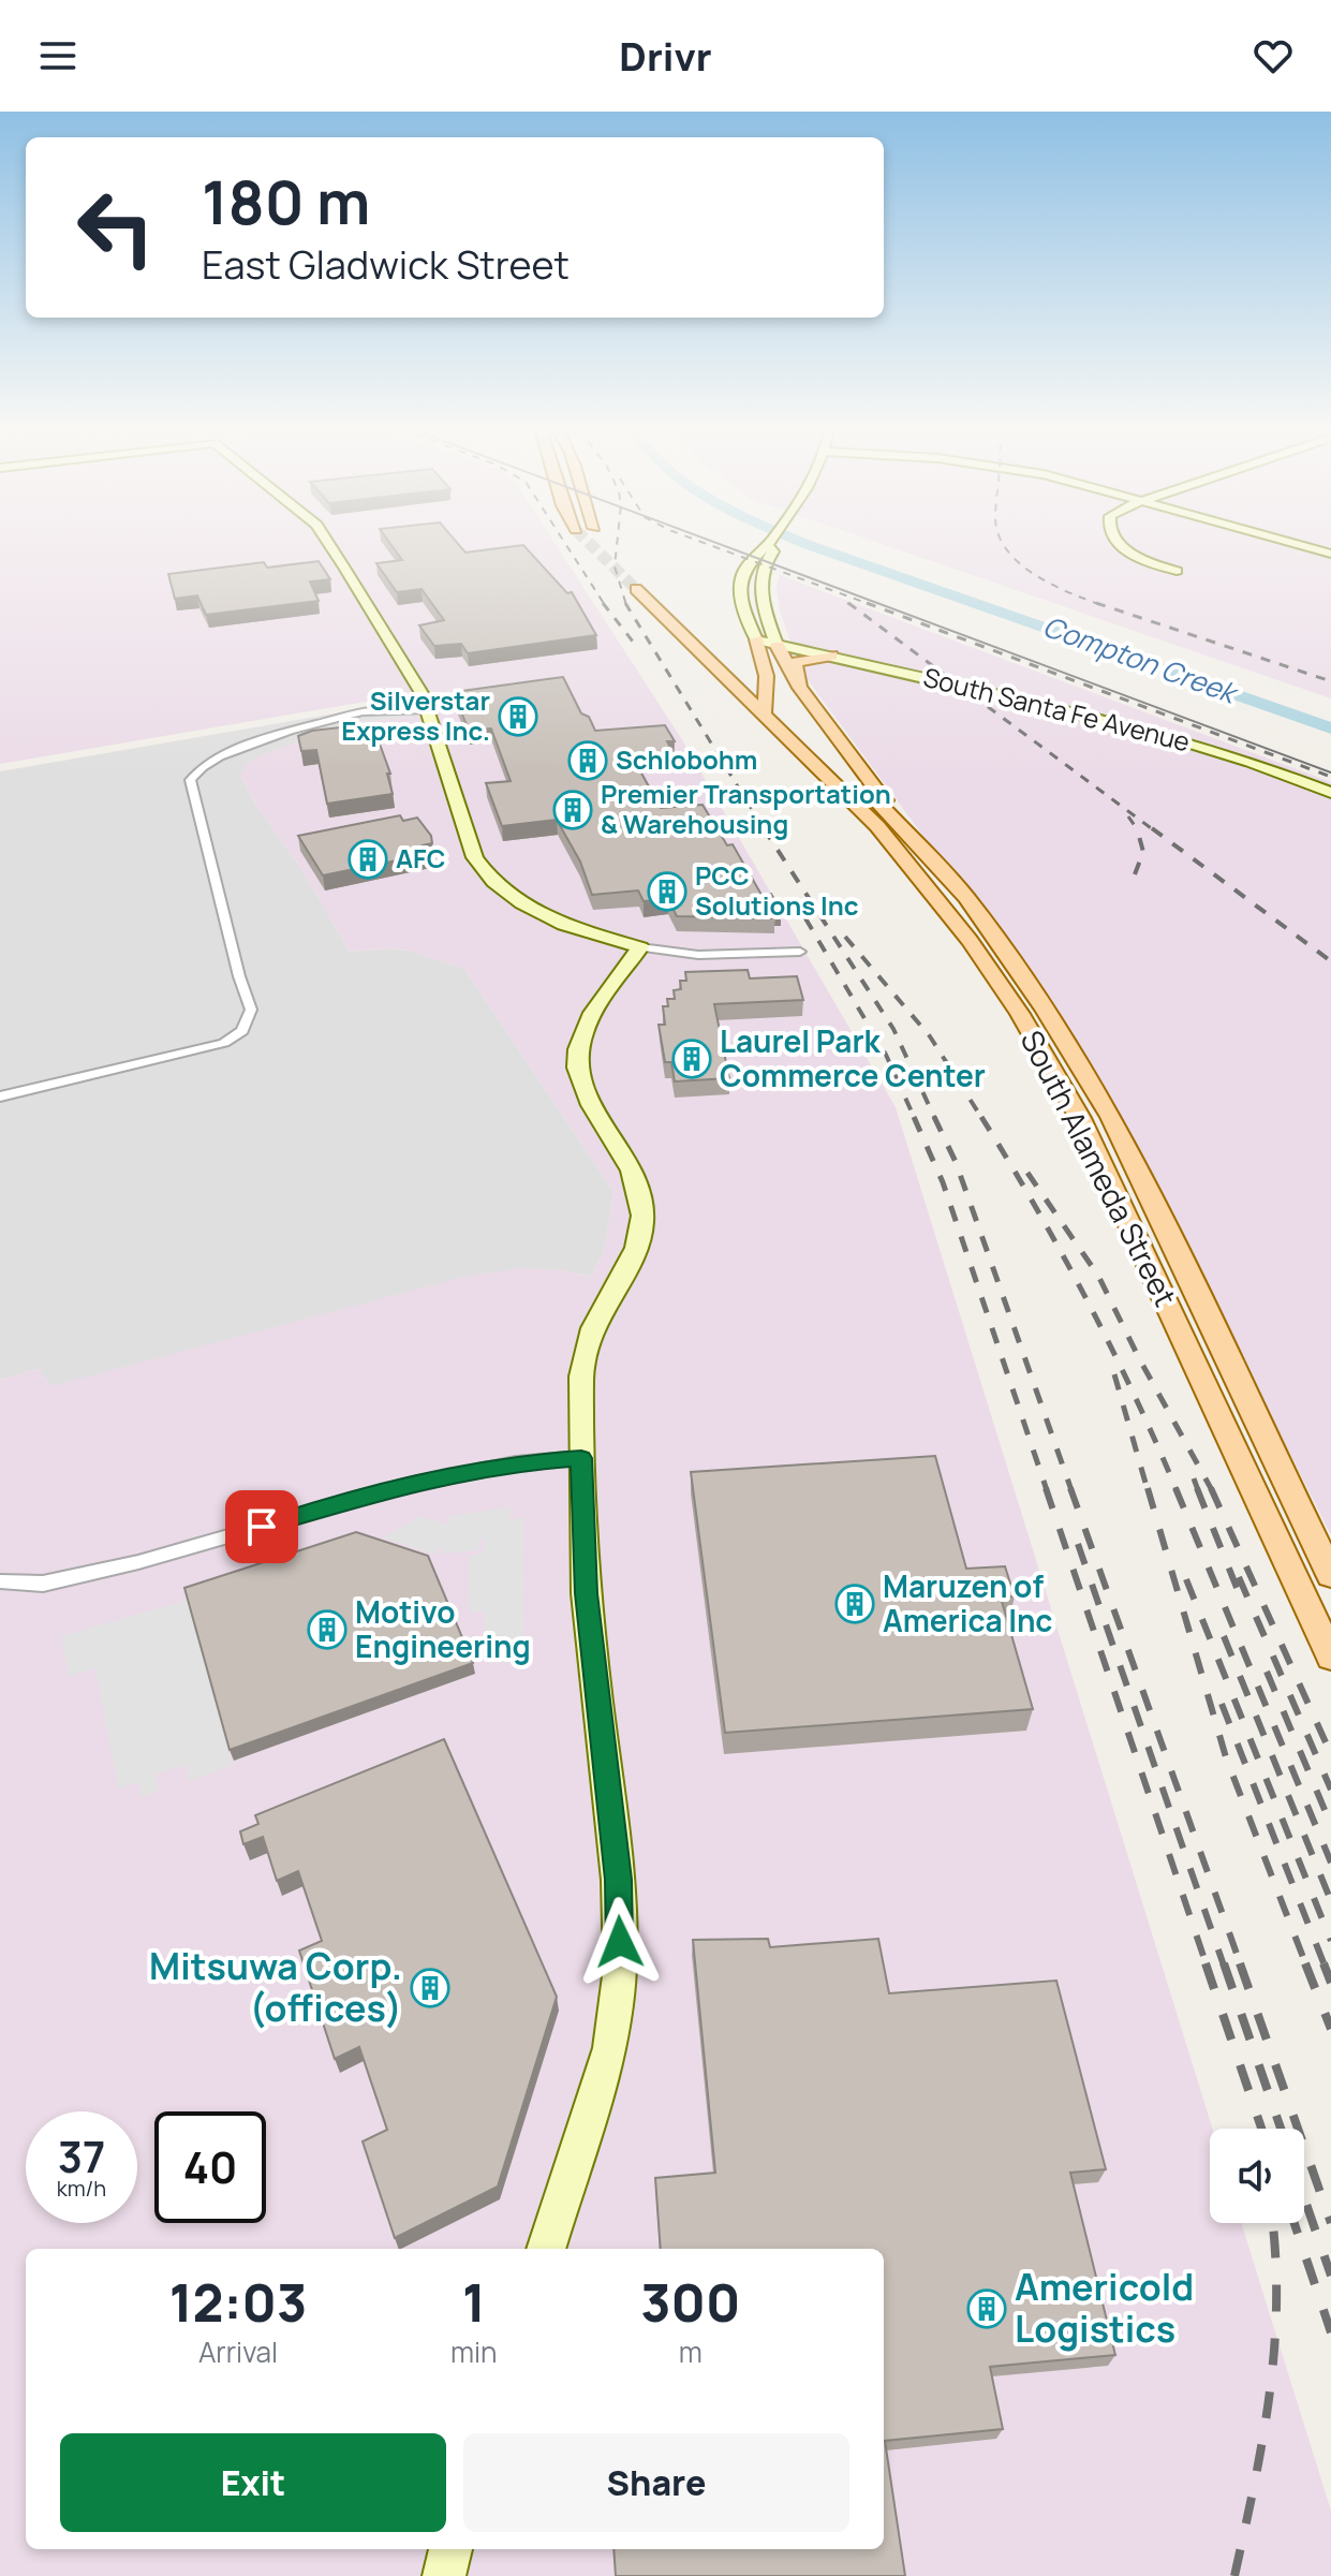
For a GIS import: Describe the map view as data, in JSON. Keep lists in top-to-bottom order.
{
  "streets": {
    "main road": ["South Alameda Street"],
    "street": ["South Santa Fe Avenue"]
  },
  "water": ["Compton Creek"],
  "places": {
    "building": [
      "Silverstar Express Inc.",
      "Schlobohm",
      "Premier Transportation & Warehousing",
      "AFC",
      "PCC Solutions Inc",
      "Laurel Park Commerce Center",
      "Maruzen of America Inc",
      "Motivo Engineering",
      "Mitsuwa Corp. (offices)",
      "Americold Logistics"
    ]
  },
  "page": {
    "header": "Drivr",
    "turn": ["180 m", "East Gladwick Street"],
    "speed": "37 km/h",
    "limit": "40",
    "eta": [
      "12:03",
      "Arrival",
      "1",
      "min",
      "300",
      "m"
    ],
    "buttons": ["Exit", "Share"]
  }
}
